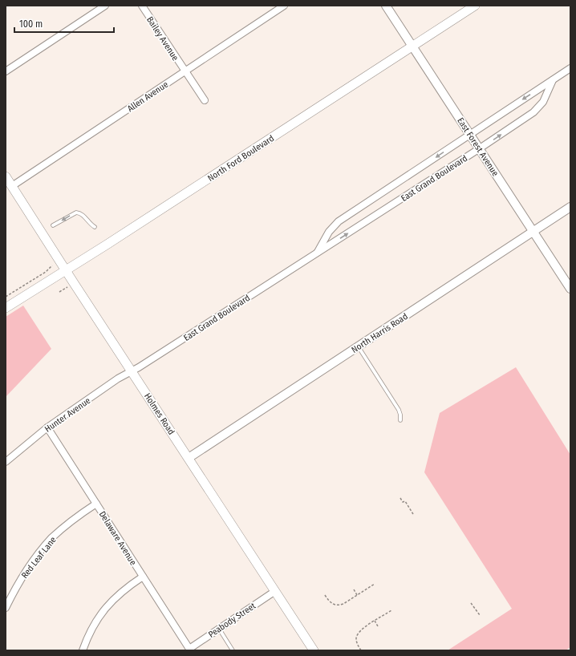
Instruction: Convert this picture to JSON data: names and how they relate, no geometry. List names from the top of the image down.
{
  "streets": {
    "main road": ["North Ford Boulevard", "Holmes Road"],
    "street": [
      "Bailey Avenue",
      "Allen Avenue",
      "East Forest Avenue",
      "East Grand Boulevard",
      "North Harris Road",
      "Hunter Avenue",
      "Delaware Avenue",
      "Red Leaf Lane",
      "Peabody Street"
    ]
  },
  "crossings": [
    ["Bailey Avenue", "Allen Avenue"],
    ["Allen Avenue", "Holmes Road"],
    ["East Forest Avenue", "North Ford Boulevard"],
    ["East Forest Avenue", "East Grand Boulevard"],
    ["East Forest Avenue", "North Harris Road"],
    ["North Ford Boulevard", "Holmes Road"],
    ["East Grand Boulevard", "Holmes Road"],
    ["East Grand Boulevard", "Hunter Avenue"],
    ["North Harris Road", "Holmes Road"],
    ["Holmes Road", "Hunter Avenue"],
    ["Holmes Road", "Peabody Street"],
    ["Hunter Avenue", "Delaware Avenue"],
    ["Delaware Avenue", "Red Leaf Lane"],
    ["Delaware Avenue", "Peabody Street"]
  ],
  "scale_bar": "100 m"
}
